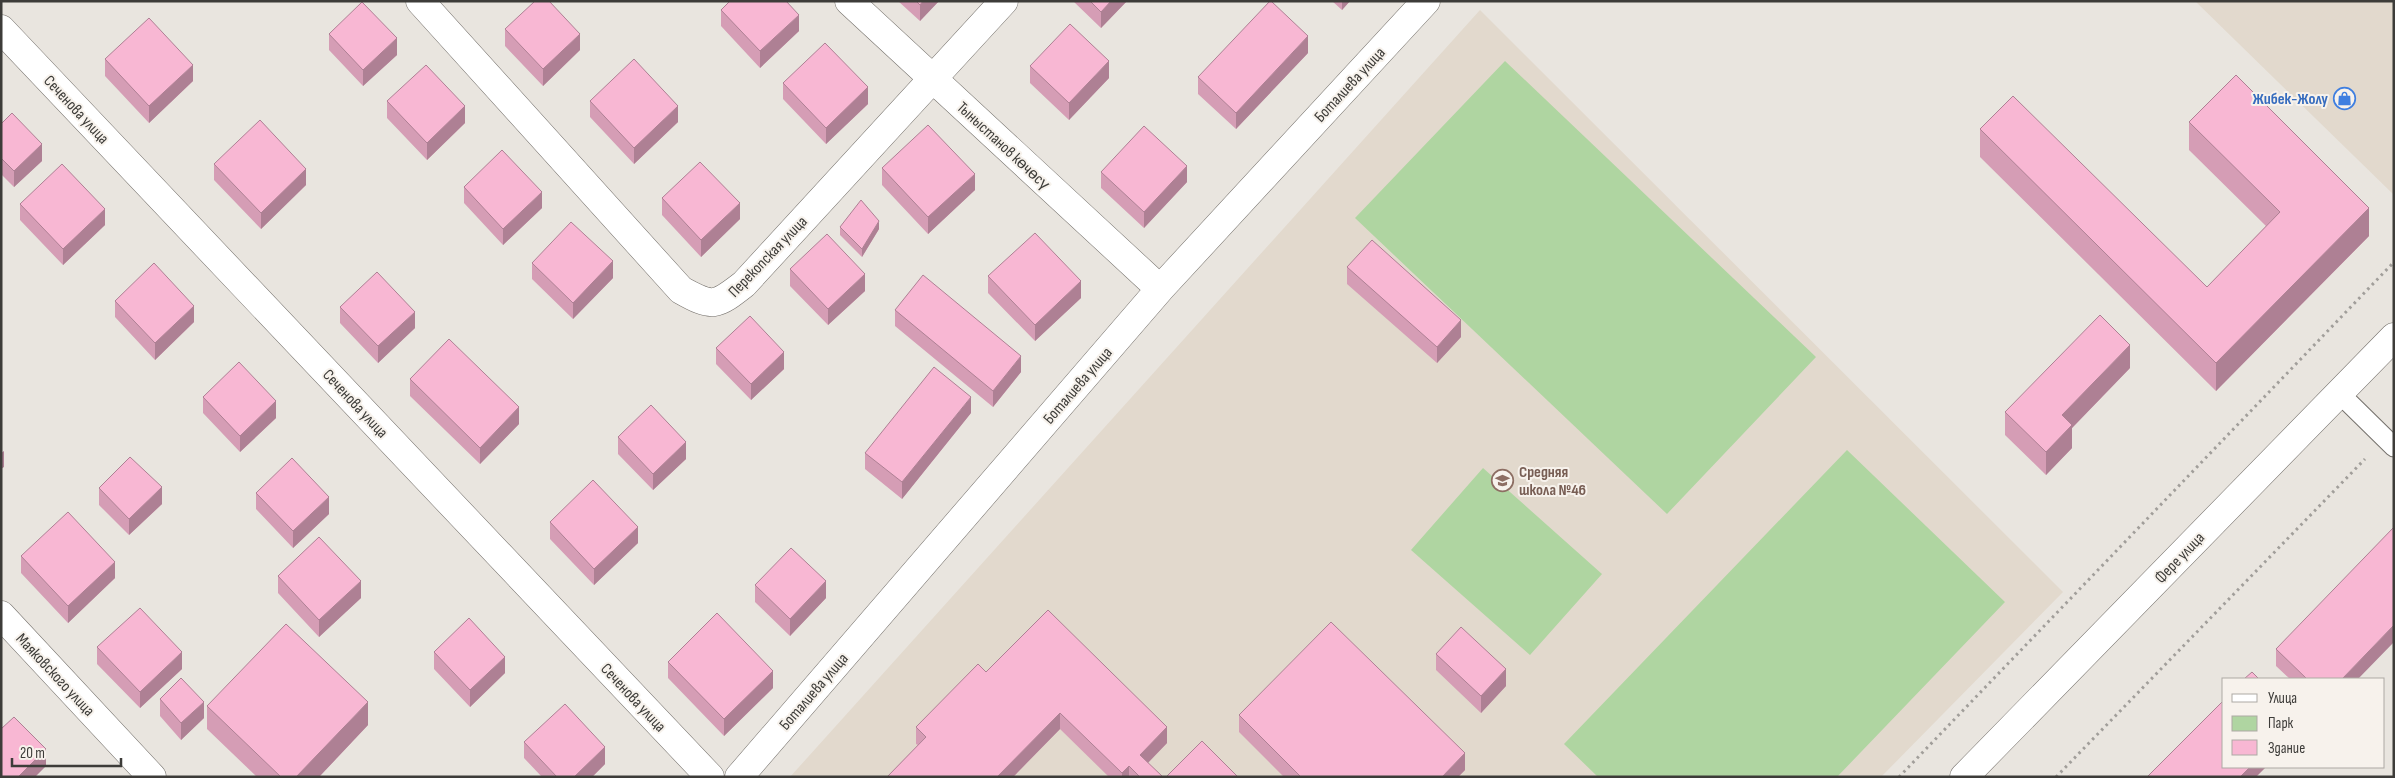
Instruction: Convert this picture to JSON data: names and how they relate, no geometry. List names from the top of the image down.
{
  "streets": {
    "street": [
      "Боталиева улица",
      "Сеченова улица",
      "Тыныстанов көчөсү",
      "Перекопская улица",
      "Фере улица",
      "Маяковского улица"
    ]
  },
  "crossings": [
    ["Боталиева улица", "Тыныстанов көчөсү"],
    ["Тыныстанов көчөсү", "Перекопская улица"]
  ],
  "places": {
    "shop": ["Жибек-Жолу"],
    "school or university": ["Средняя школа №46"]
  },
  "legend": ["Улица", "Парк", "Здание"],
  "scale_bar": "20 m"
}
